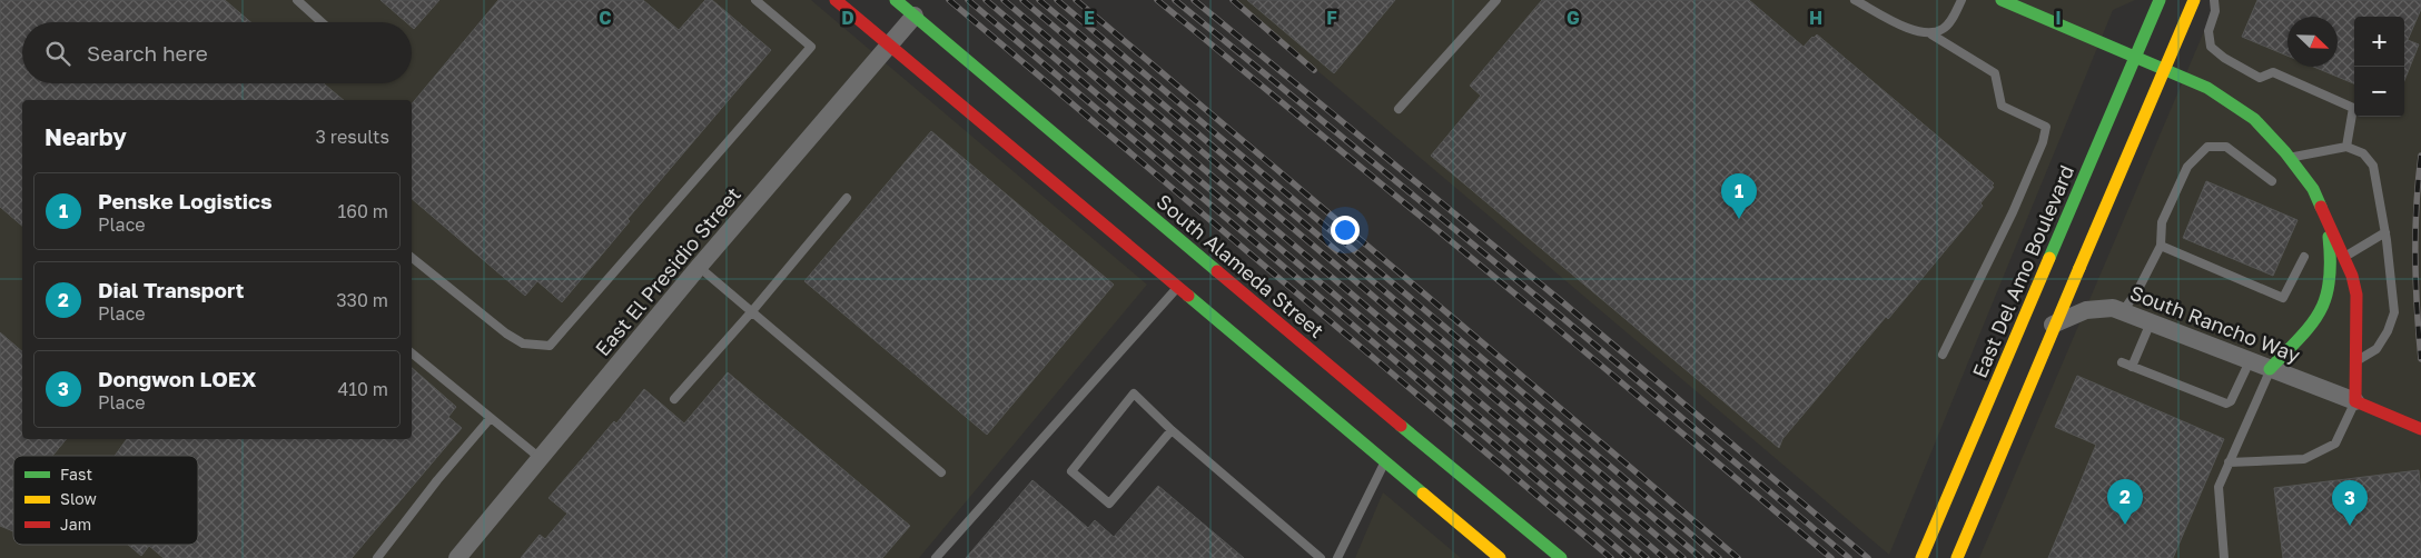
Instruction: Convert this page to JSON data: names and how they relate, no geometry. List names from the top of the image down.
{
  "streets": {
    "main road": ["South Alameda Street", "East Del Amo Boulevard", "South Rancho Way"],
    "street": ["East El Presidio Street"]
  },
  "crossings": [
    ["South Alameda Street", "East El Presidio Street"]
  ],
  "legend": ["Fast", "Slow", "Jam"],
  "north": "bottom right",
  "page": {
    "map_buttons": ["+", "−"],
    "search": "Search here",
    "heading": ["Nearby", "3 results"],
    "list": [
      {
        "mark": "1",
        "name": "Penske Logistics",
        "note": "Place",
        "value": "160 m"
      },
      {
        "mark": "2",
        "name": "Dial Transport",
        "note": "Place",
        "value": "330 m"
      },
      {
        "mark": "3",
        "name": "Dongwon LOEX",
        "note": "Place",
        "value": "410 m"
      }
    ],
    "pins": ["1", "2", "3"]
  },
  "grid": {
    "columns": [
      "C",
      "D",
      "E",
      "F",
      "G",
      "H",
      "I"
    ]
  }
}
